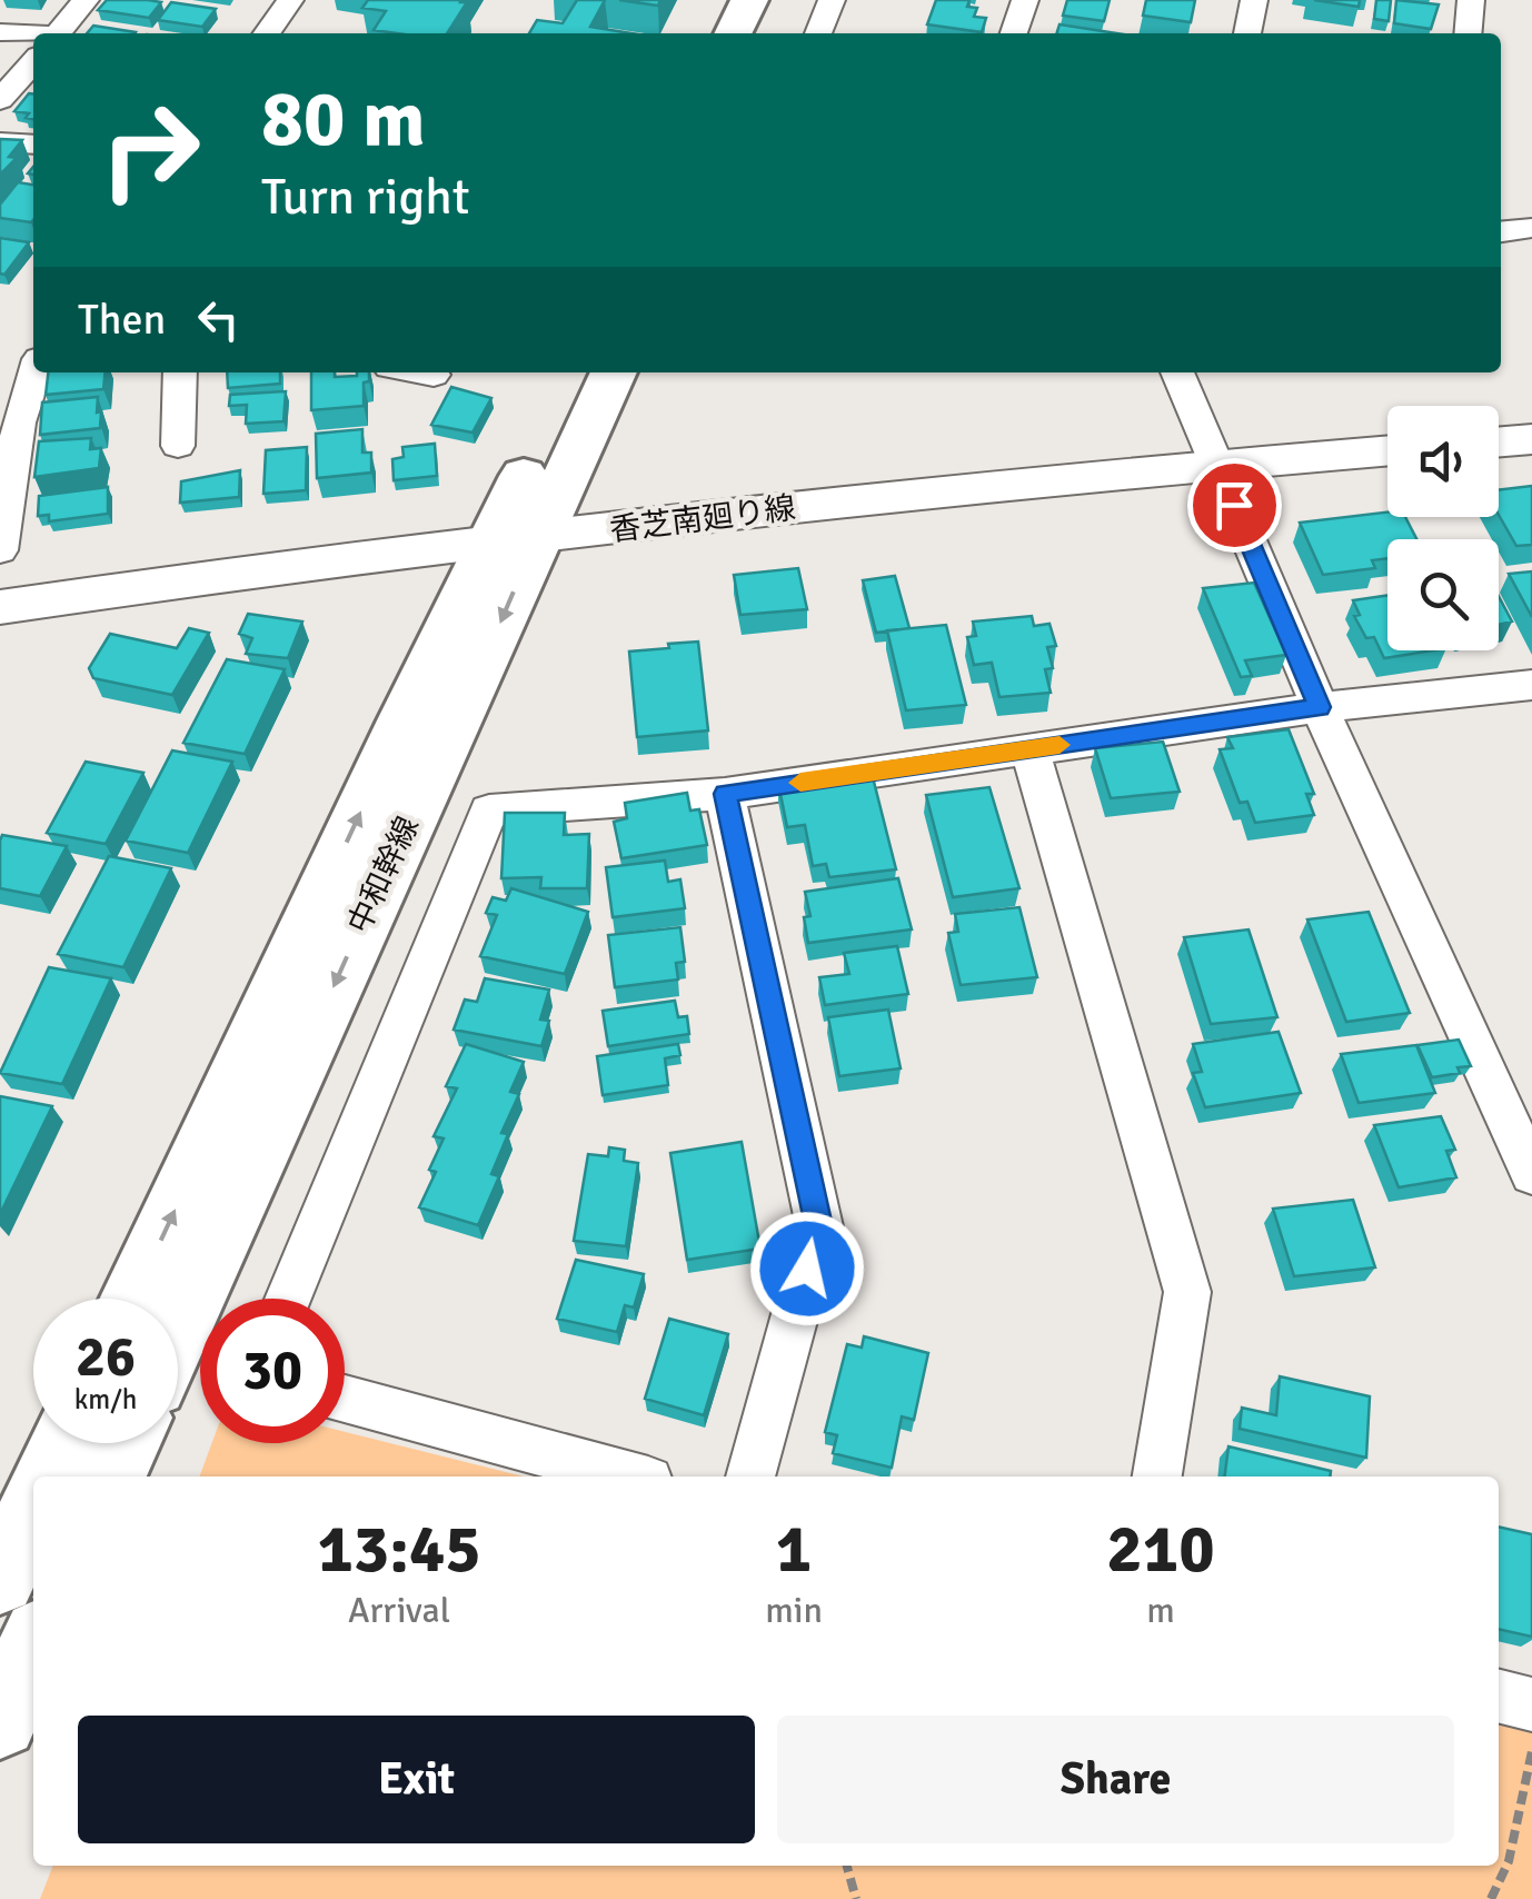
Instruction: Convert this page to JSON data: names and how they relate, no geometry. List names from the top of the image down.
{
  "streets": {
    "main road": ["中和幹線"],
    "street": ["香芝南廻り線"]
  },
  "crossings": [
    ["香芝南廻り線", "中和幹線"]
  ],
  "page": {
    "turn": ["80 m", "Turn right"],
    "then": "Then",
    "speed": "26 km/h",
    "limit": "30",
    "eta": [
      "13:45",
      "Arrival",
      "1",
      "min",
      "210",
      "m"
    ],
    "buttons": ["Exit", "Share"]
  }
}
